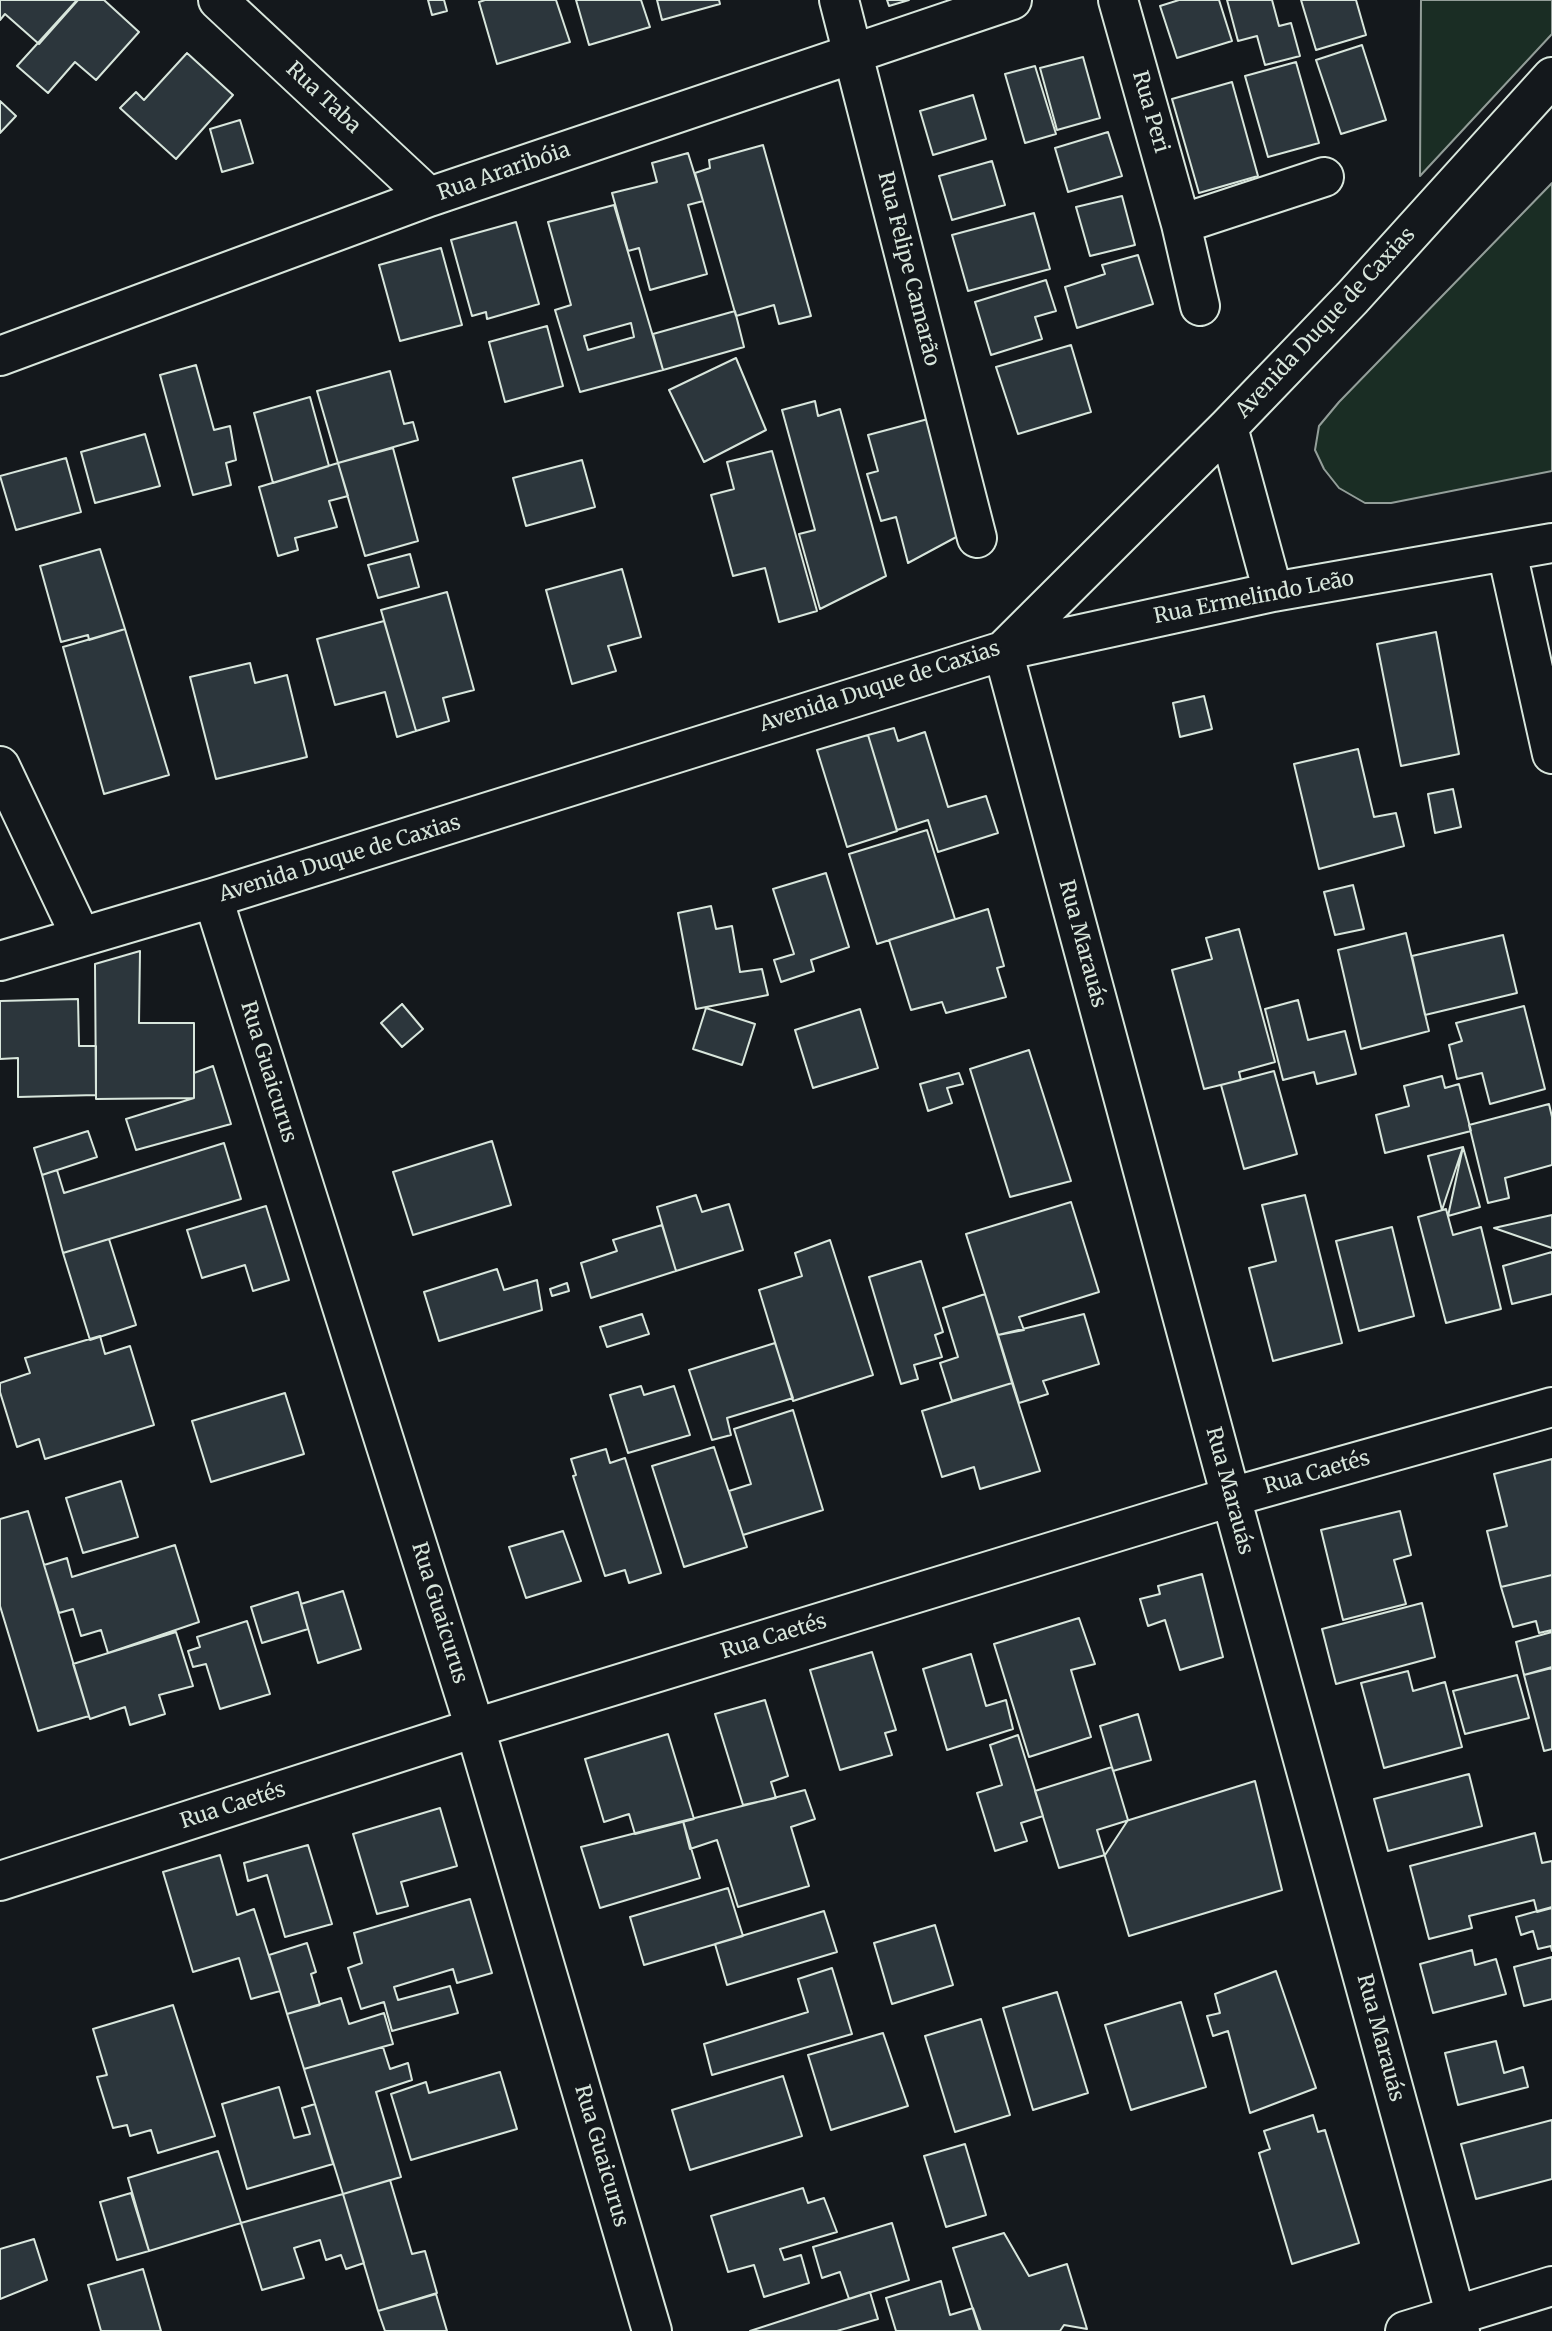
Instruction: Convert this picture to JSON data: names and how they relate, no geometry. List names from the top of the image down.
{
  "streets": {
    "street": [
      "Rua Taba",
      "Rua Peri",
      "Rua Araribóia",
      "Rua Felipe Camarão",
      "Avenida Duque de Caxias",
      "Rua Ermelindo Leão",
      "Rua Marauás",
      "Rua Guaicurus",
      "Rua Caetés"
    ]
  },
  "crossings": [
    ["Rua Taba", "Rua Araribóia"],
    ["Rua Araribóia", "Rua Felipe Camarão"],
    ["Avenida Duque de Caxias", "Rua Ermelindo Leão"],
    ["Avenida Duque de Caxias", "Rua Marauás"],
    ["Avenida Duque de Caxias", "Rua Guaicurus"],
    ["Rua Ermelindo Leão", "Rua Marauás"],
    ["Rua Marauás", "Rua Caetés"],
    ["Rua Guaicurus", "Rua Caetés"]
  ]
}
